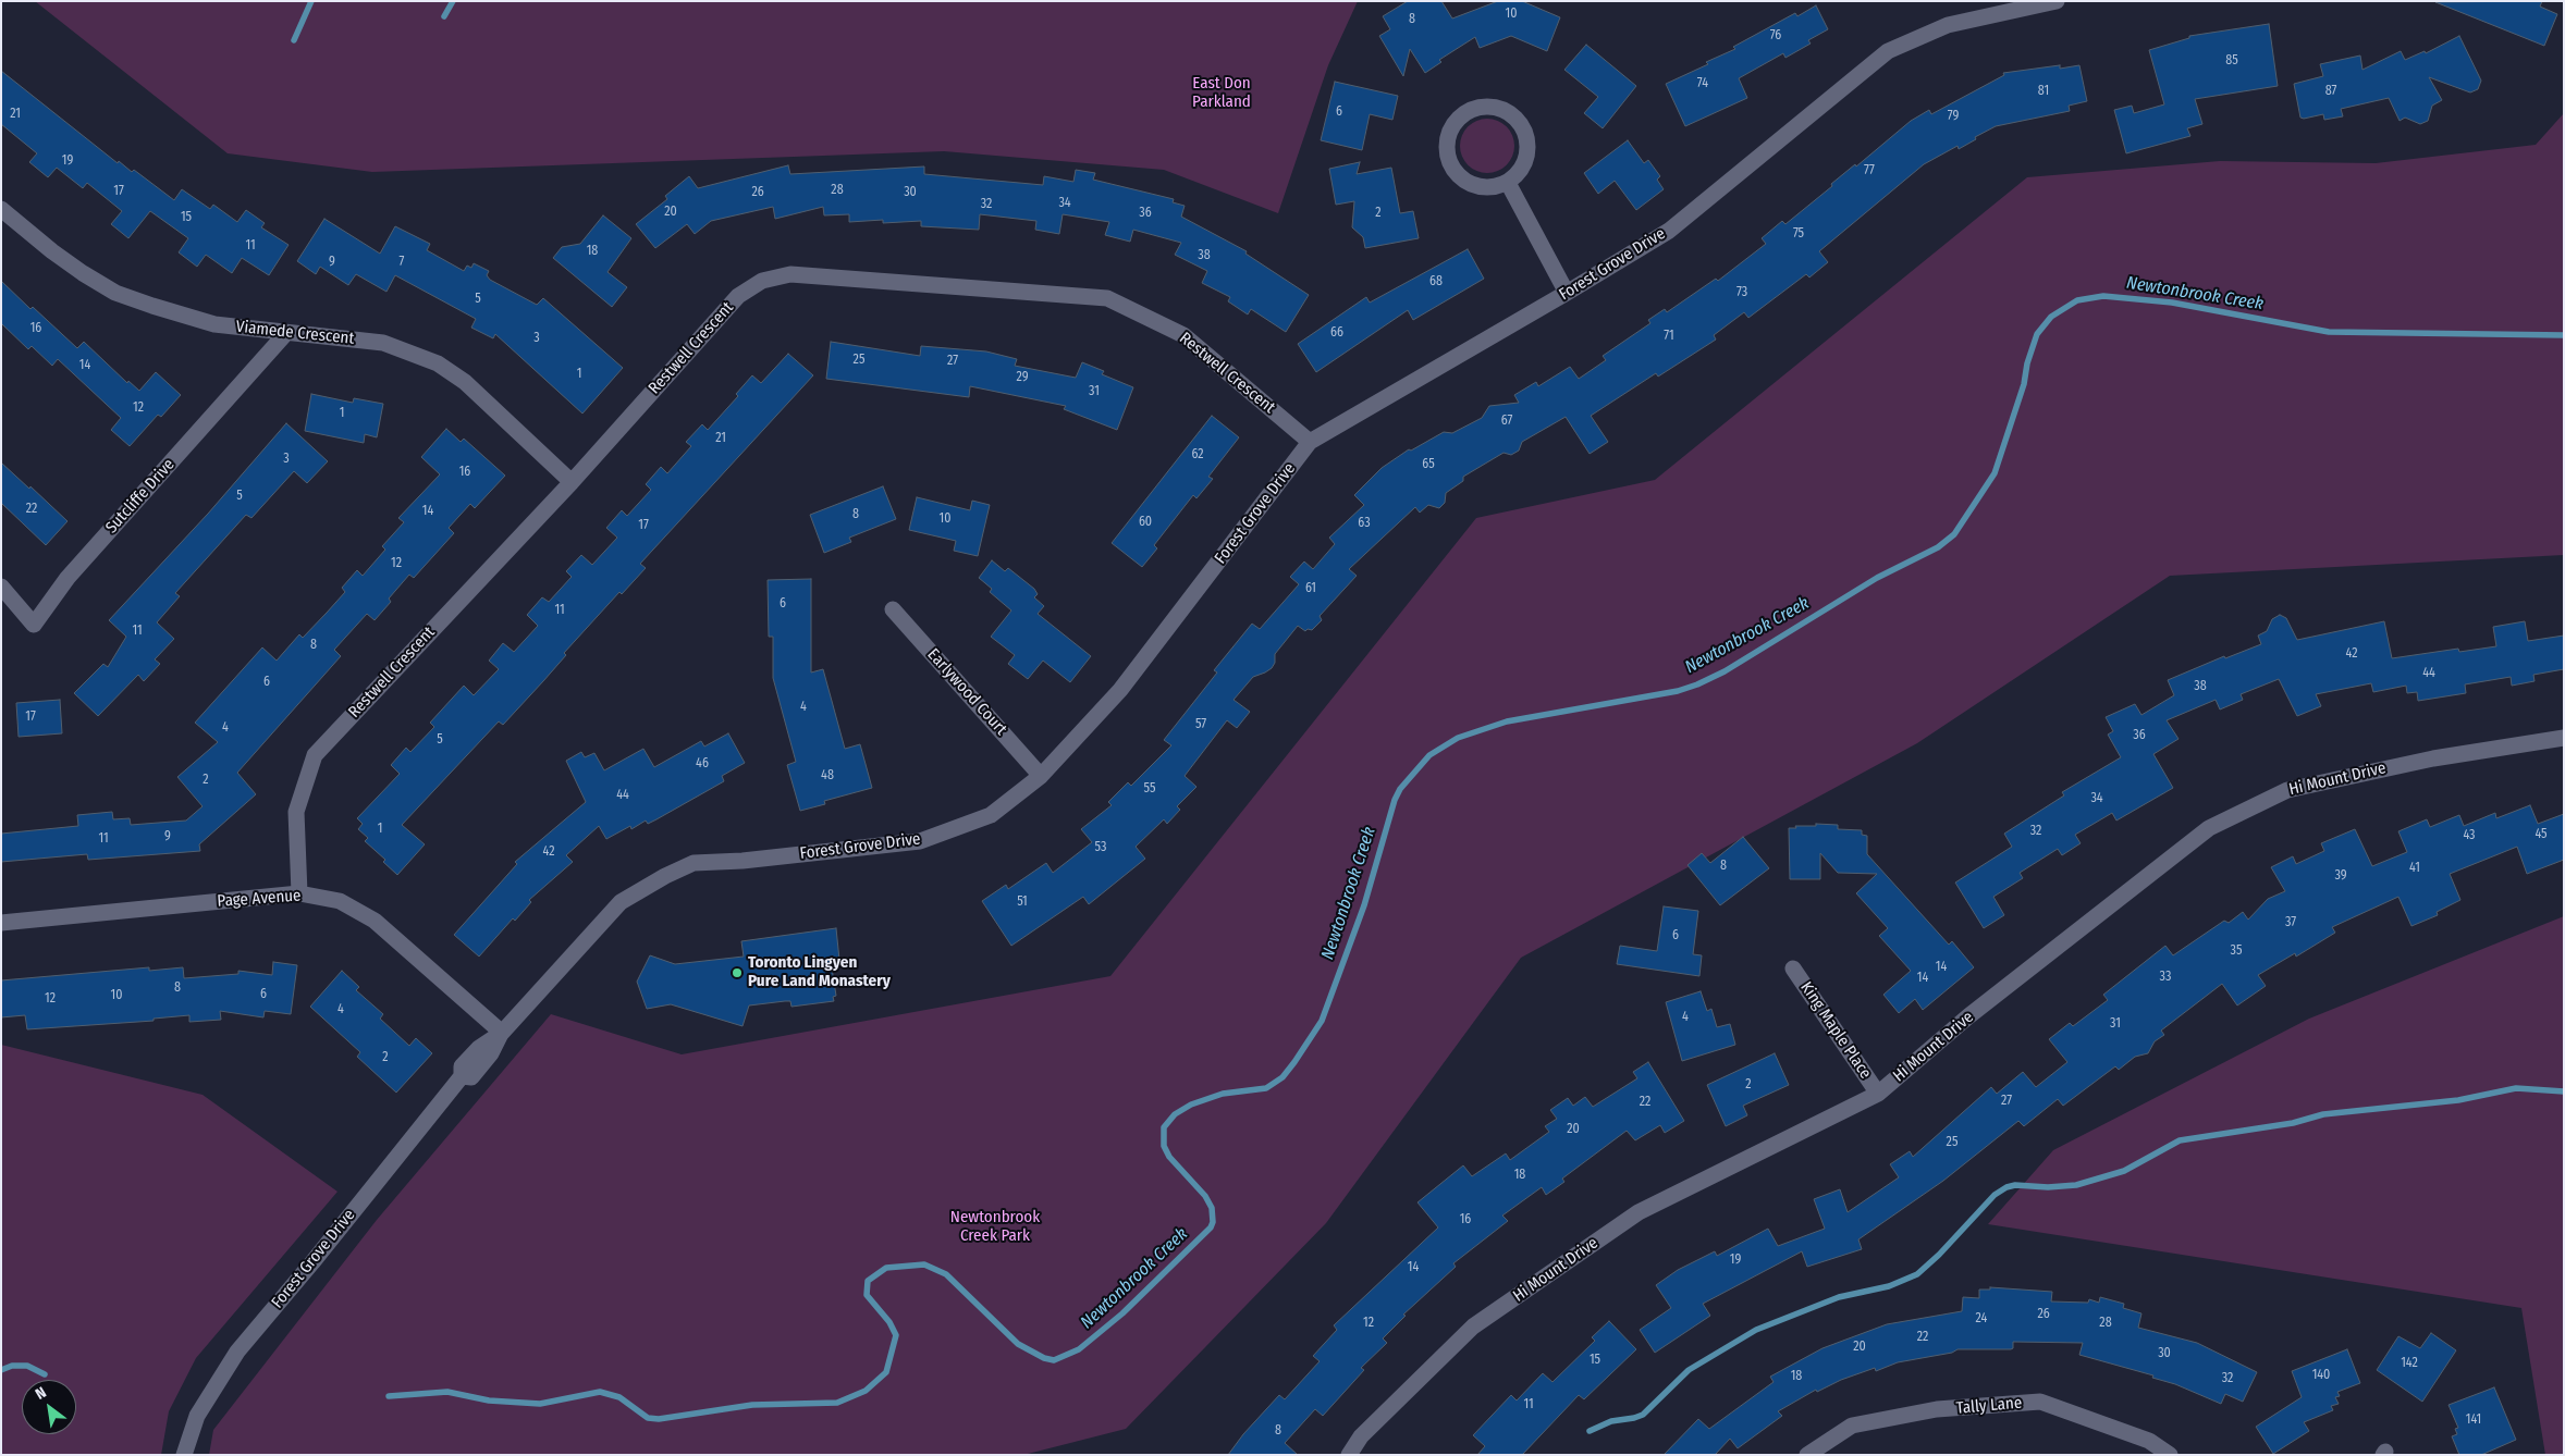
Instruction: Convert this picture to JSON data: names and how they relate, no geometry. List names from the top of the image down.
{
  "streets": {
    "street": [
      "Forest Grove Drive",
      "Viamede Crescent",
      "Restwell Crescent",
      "Sutcliffe Drive",
      "Earlywood Court",
      "Hi Mount Drive",
      "Page Avenue",
      "King Maple Place",
      "Tally Lane"
    ]
  },
  "crossings": [
    ["Forest Grove Drive", "Restwell Crescent"],
    ["Forest Grove Drive", "Earlywood Court"],
    ["Forest Grove Drive", "Page Avenue"],
    ["Viamede Crescent", "Restwell Crescent"],
    ["Viamede Crescent", "Sutcliffe Drive"],
    ["Restwell Crescent", "Page Avenue"],
    ["Hi Mount Drive", "King Maple Place"]
  ],
  "water": ["Newtonbrook Creek"],
  "parks": ["East Don Parkland", "Newtonbrook Creek Park"],
  "places": ["Toronto Lingyen Pure Land Monastery"],
  "house_numbers": [
    "10",
    "8",
    "76",
    "85",
    "74",
    "81",
    "87",
    "6",
    "21",
    "79",
    "19",
    "77",
    "28",
    "17",
    "26",
    "30",
    "34",
    "32",
    "20",
    "36",
    "2",
    "15",
    "75",
    "11",
    "18",
    "38",
    "9",
    "7",
    "68",
    "73",
    "5",
    "16",
    "66",
    "71",
    "3",
    "25",
    "27",
    "14",
    "1",
    "29",
    "31",
    "12",
    "1",
    "67",
    "21",
    "62",
    "3",
    "65",
    "16",
    "5",
    "22",
    "14",
    "8",
    "10",
    "60",
    "63",
    "17",
    "12",
    "61",
    "6",
    "11",
    "11",
    "8",
    "42",
    "44",
    "6",
    "38",
    "4",
    "17",
    "57",
    "4",
    "36",
    "5",
    "46",
    "48",
    "2",
    "55",
    "44",
    "34",
    "1",
    "32",
    "45",
    "43",
    "9",
    "11",
    "53",
    "42",
    "8",
    "41",
    "39",
    "51",
    "37",
    "6",
    "35",
    "14",
    "33",
    "14",
    "8",
    "6",
    "10",
    "12",
    "4",
    "4",
    "31",
    "2",
    "2",
    "27",
    "22",
    "20",
    "25",
    "18",
    "16",
    "19",
    "14",
    "26",
    "24",
    "12",
    "28",
    "22",
    "20",
    "30",
    "15",
    "142",
    "140",
    "18",
    "32",
    "11",
    "141",
    "8"
  ],
  "north": "top left"
}
